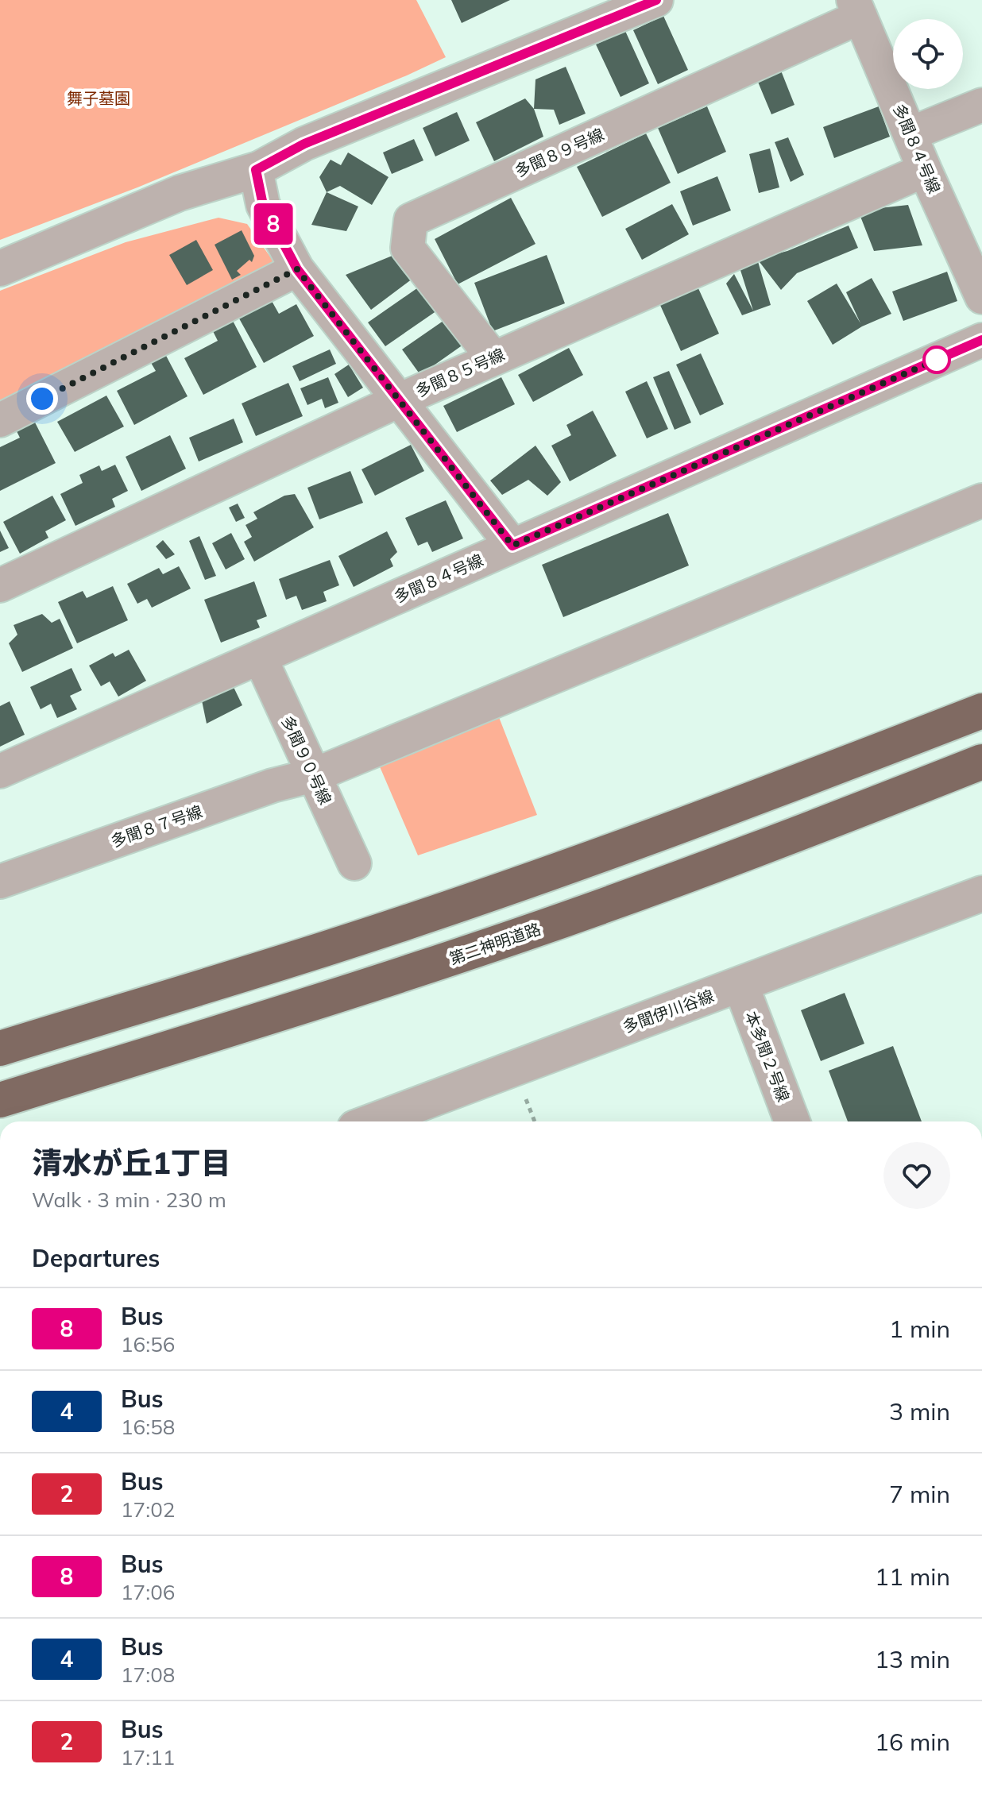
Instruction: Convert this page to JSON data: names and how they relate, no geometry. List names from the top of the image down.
{
  "streets": {
    "highway": ["第二神明道路"],
    "street": [
      "多聞８４号線",
      "多聞８９号線",
      "多聞８５号線",
      "多聞９０号線",
      "多聞８７号線",
      "多聞伊川谷線",
      "本多聞２号線"
    ]
  },
  "crossings": [
    ["多聞８４号線", "多聞８９号線"],
    ["多聞８４号線", "多聞８５号線"],
    ["多聞８４号線", "多聞９０号線"],
    ["多聞８９号線", "多聞８５号線"],
    ["多聞９０号線", "多聞８７号線"],
    ["多聞伊川谷線", "本多聞２号線"]
  ],
  "parks": ["舞子墓園"],
  "lines": ["bus line 8"],
  "page": {
    "on_map": "8",
    "heading": [
      ["清水が丘1丁目", "Walk · 3 min · 230 m"],
      "Departures"
    ],
    "list": [
      {
        "mark": "8",
        "name": "Bus",
        "note": "16:56",
        "value": "1 min"
      },
      {
        "mark": "4",
        "name": "Bus",
        "note": "16:58",
        "value": "3 min"
      },
      {
        "mark": "2",
        "name": "Bus",
        "note": "17:02",
        "value": "7 min"
      },
      {
        "mark": "8",
        "name": "Bus",
        "note": "17:06",
        "value": "11 min"
      },
      {
        "mark": "4",
        "name": "Bus",
        "note": "17:08",
        "value": "13 min"
      },
      {
        "mark": "2",
        "name": "Bus",
        "note": "17:11",
        "value": "16 min"
      }
    ]
  }
}
